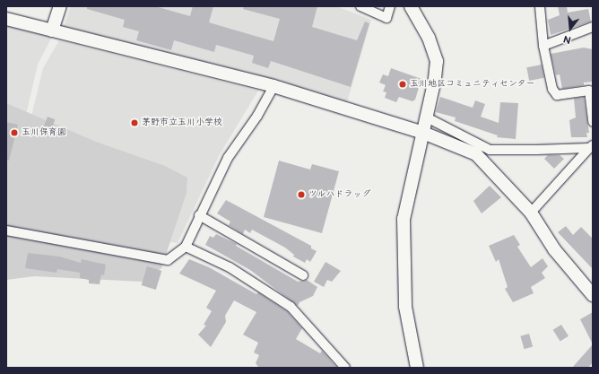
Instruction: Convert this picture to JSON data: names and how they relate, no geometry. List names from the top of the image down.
{
  "places": [
    "玉川地区コミュニティセンター",
    "茅野市立玉川小学校",
    "玉川保育園",
    "ツルハドラッグ"
  ],
  "north": "bottom"
}
